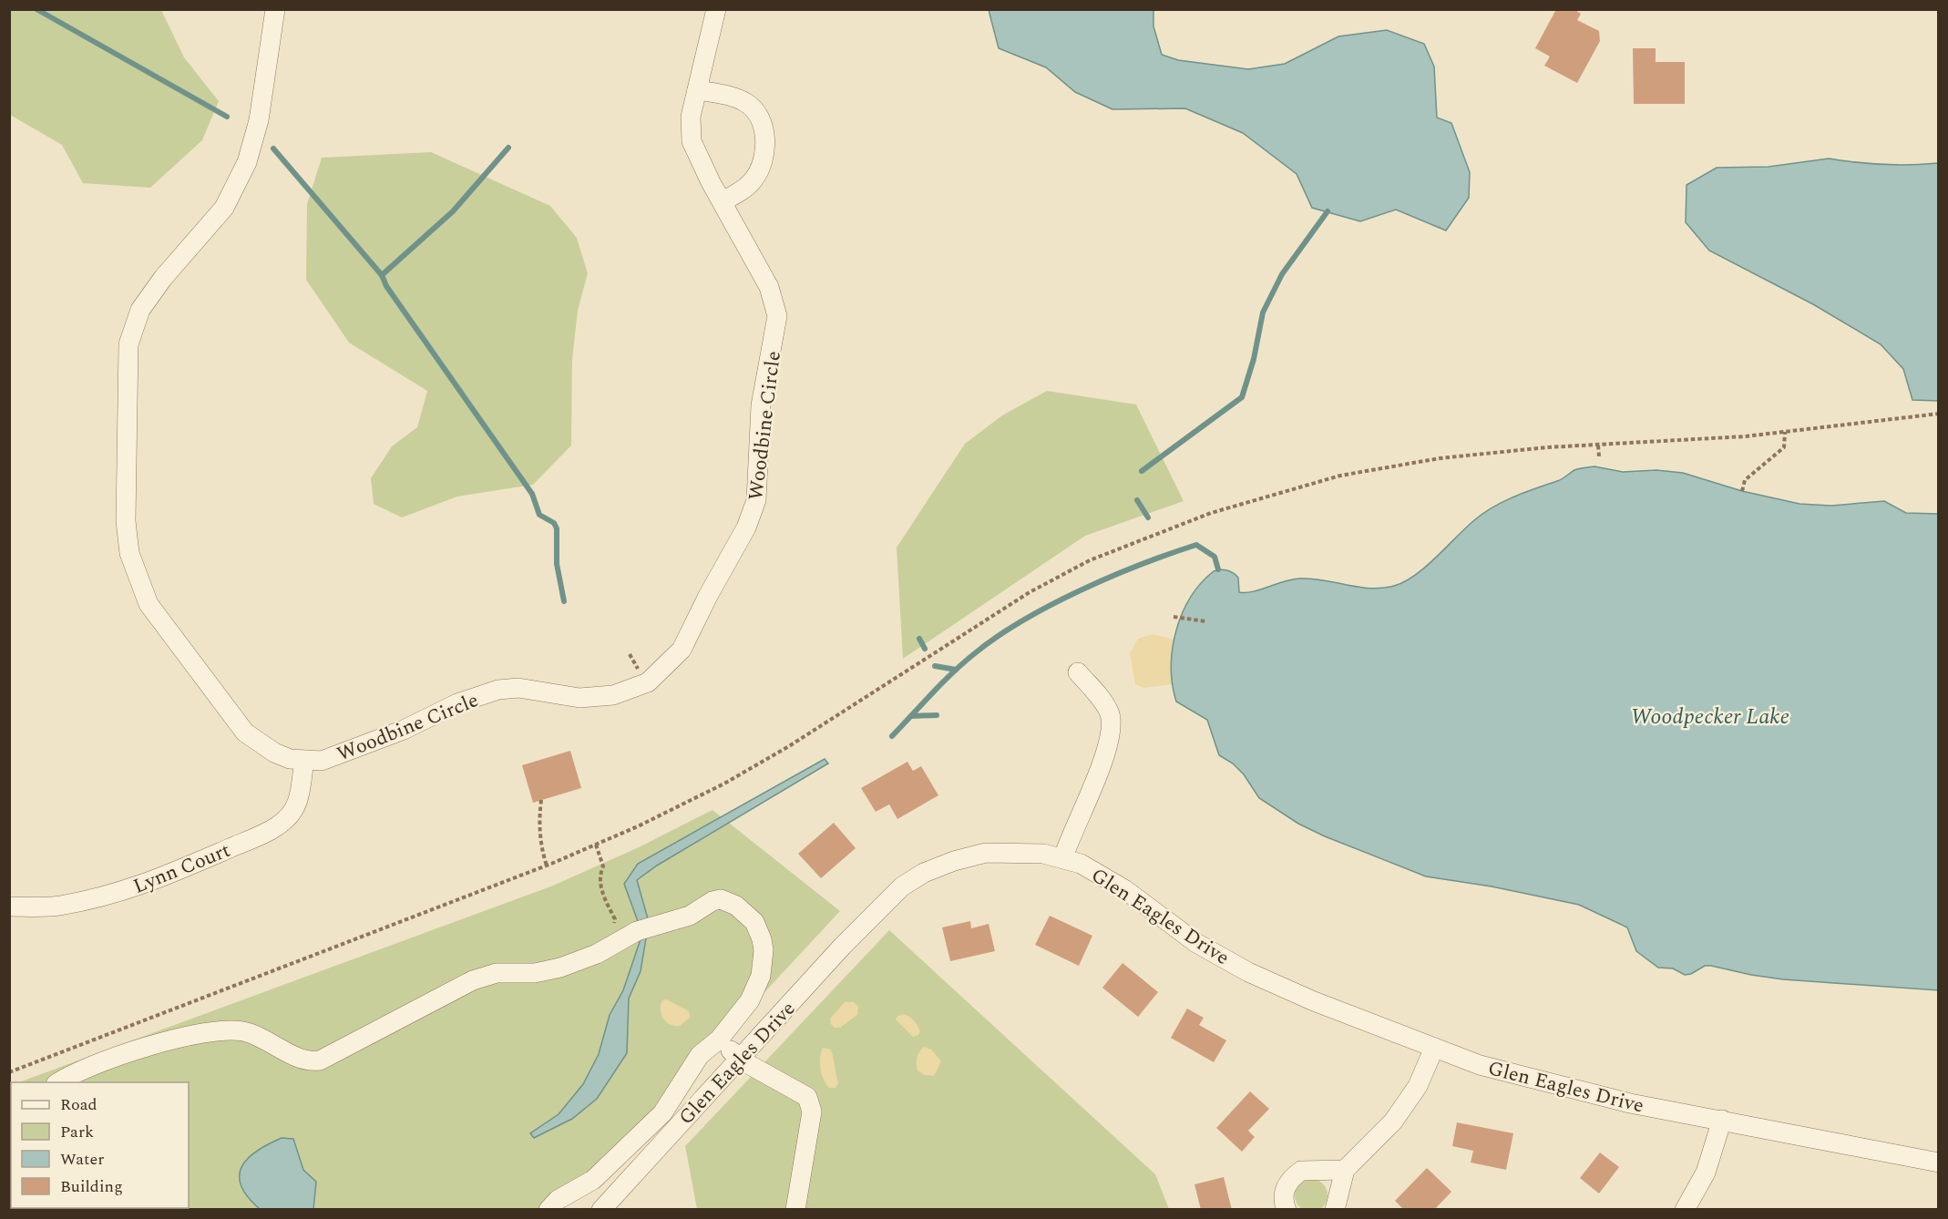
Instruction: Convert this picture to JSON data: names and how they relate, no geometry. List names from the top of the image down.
{
  "streets": {
    "street": ["Woodbine Circle", "Lynn Court", "Glen Eagles Drive"]
  },
  "crossings": [
    ["Woodbine Circle", "Lynn Court"]
  ],
  "water": ["Woodpecker Lake"],
  "legend": [
    "Road",
    "Park",
    "Water",
    "Building"
  ]
}
